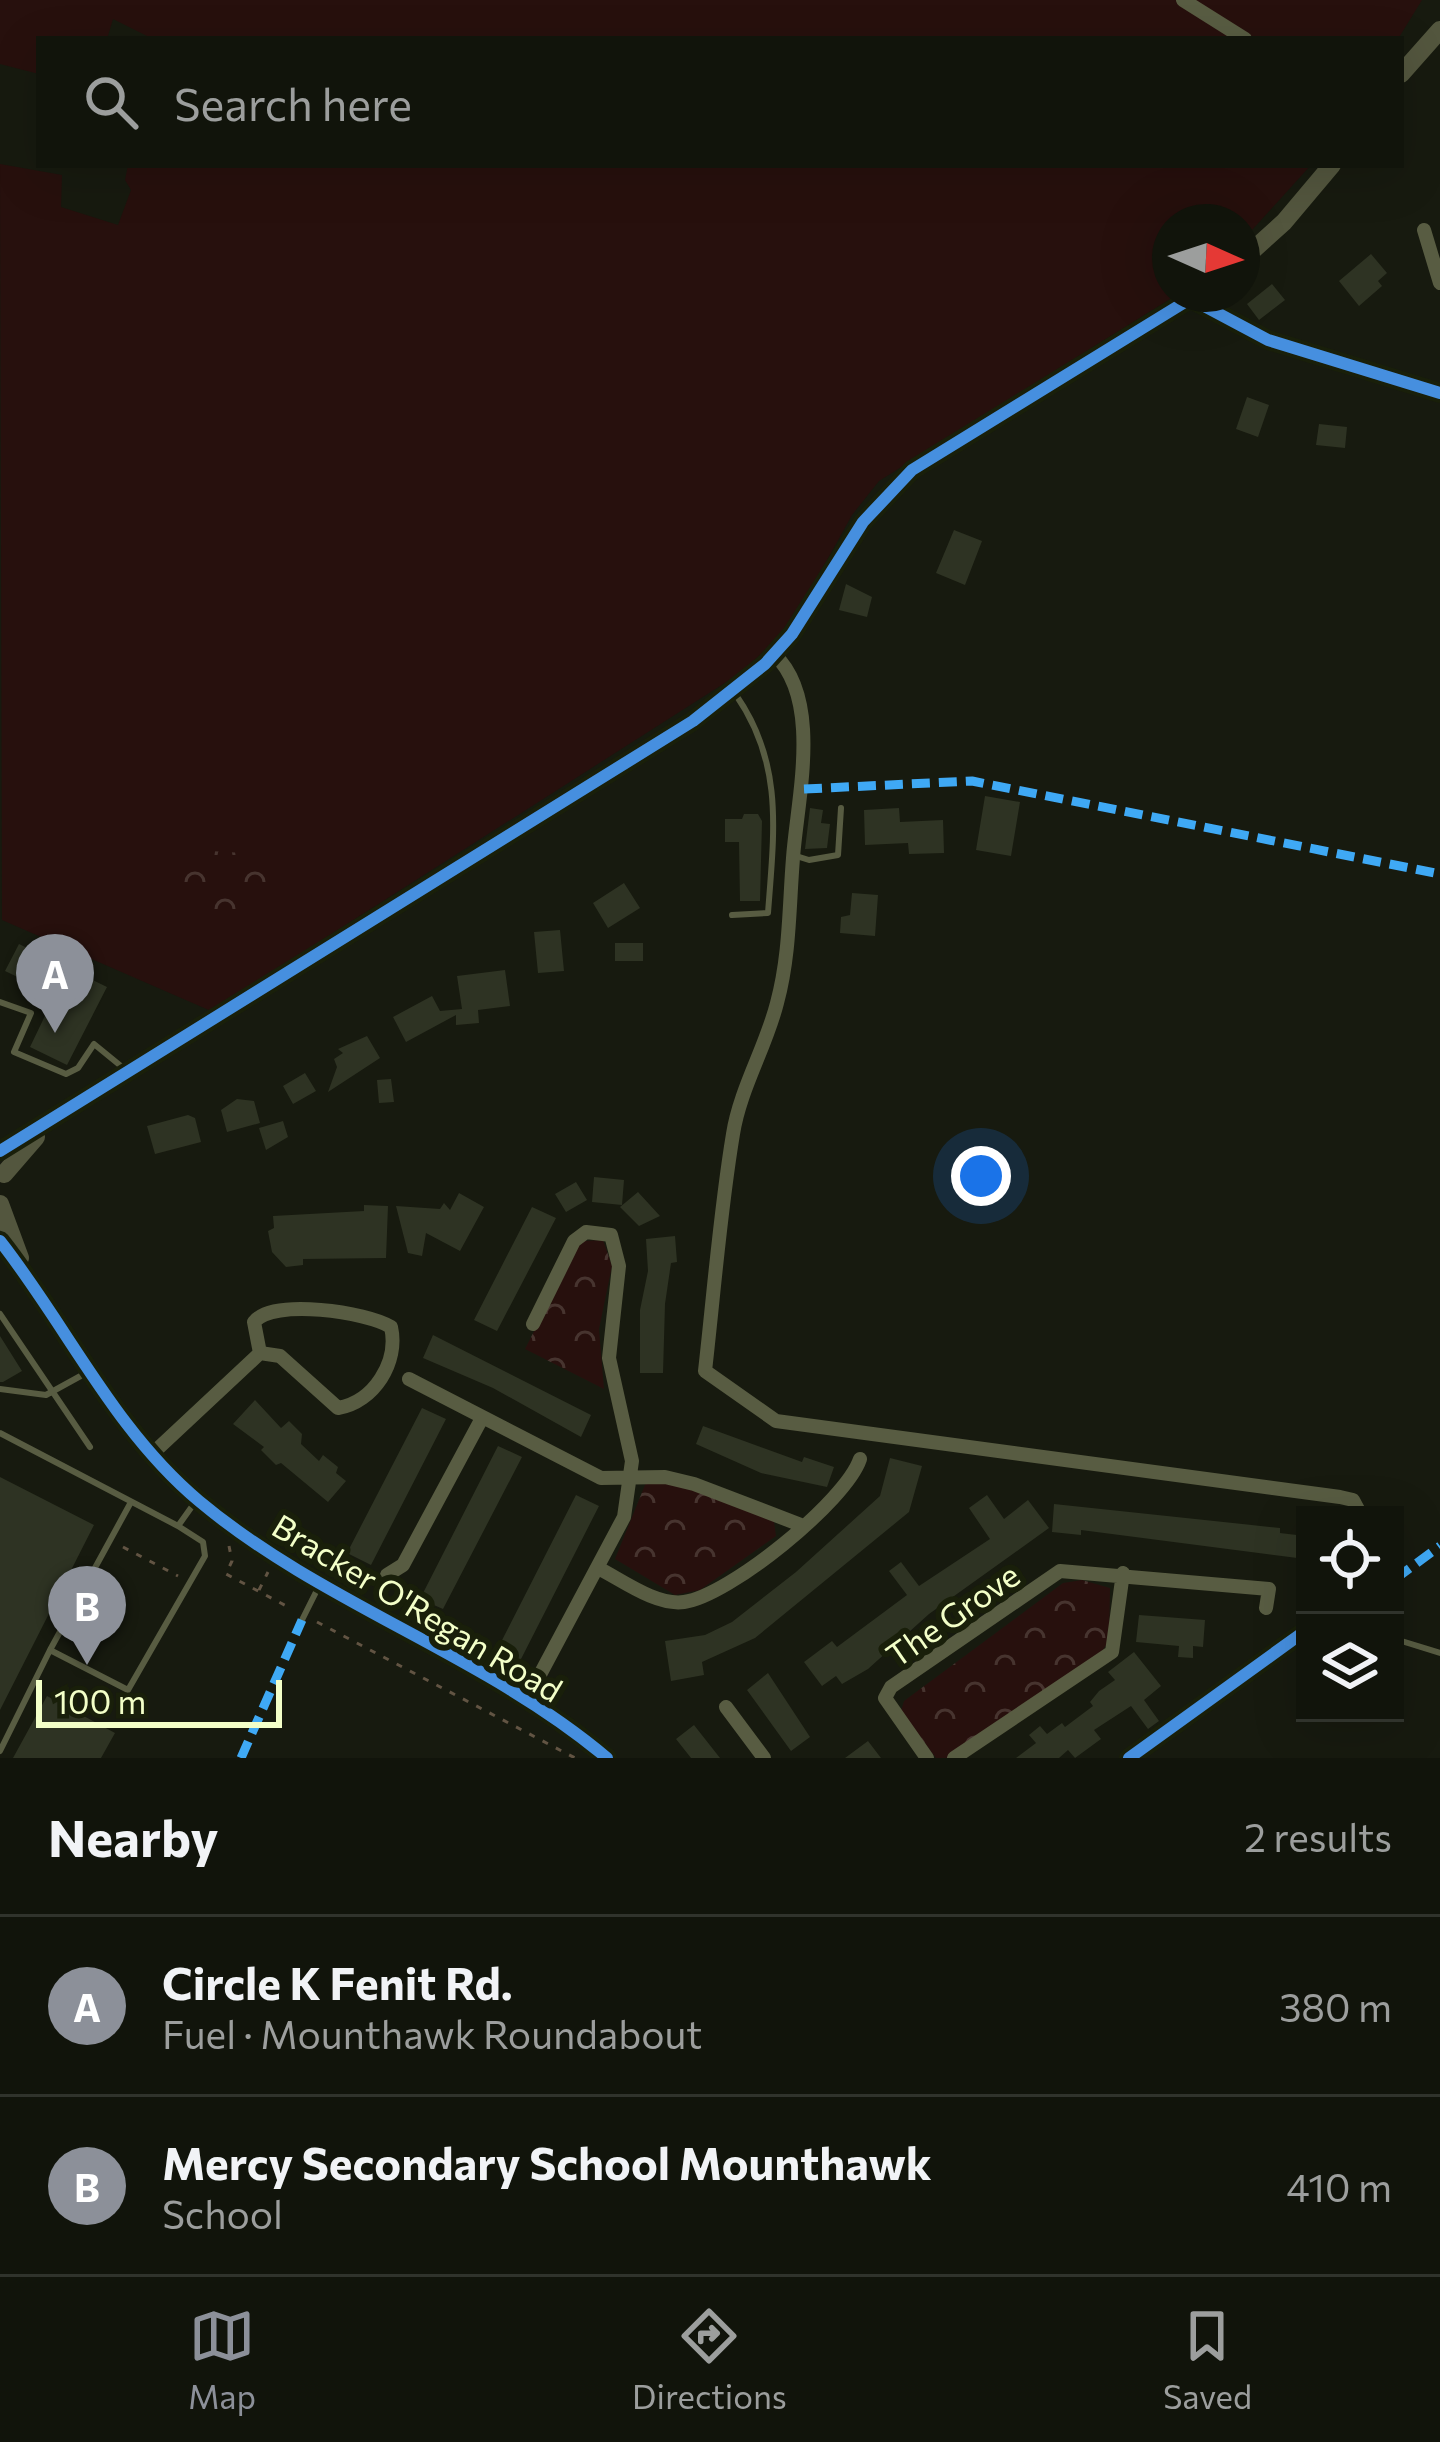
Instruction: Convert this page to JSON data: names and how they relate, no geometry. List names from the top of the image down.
{
  "streets": {
    "main road": ["Bracker O'Regan Road"],
    "street": ["The Grove"]
  },
  "scale_bar": "100 m",
  "north": "right",
  "page": {
    "search": "Search here",
    "pins": ["A", "B"],
    "scale": "100 m",
    "heading": ["Nearby", "2 results"],
    "list": [
      {
        "mark": "A",
        "name": "Circle K Fenit Rd.",
        "note": "Fuel · Mounthawk Roundabout",
        "value": "380 m"
      },
      {
        "mark": "B",
        "name": "Mercy Secondary School Mounthawk",
        "note": "School",
        "value": "410 m"
      }
    ],
    "nav": ["Map", "Directions", "Saved"]
  }
}
